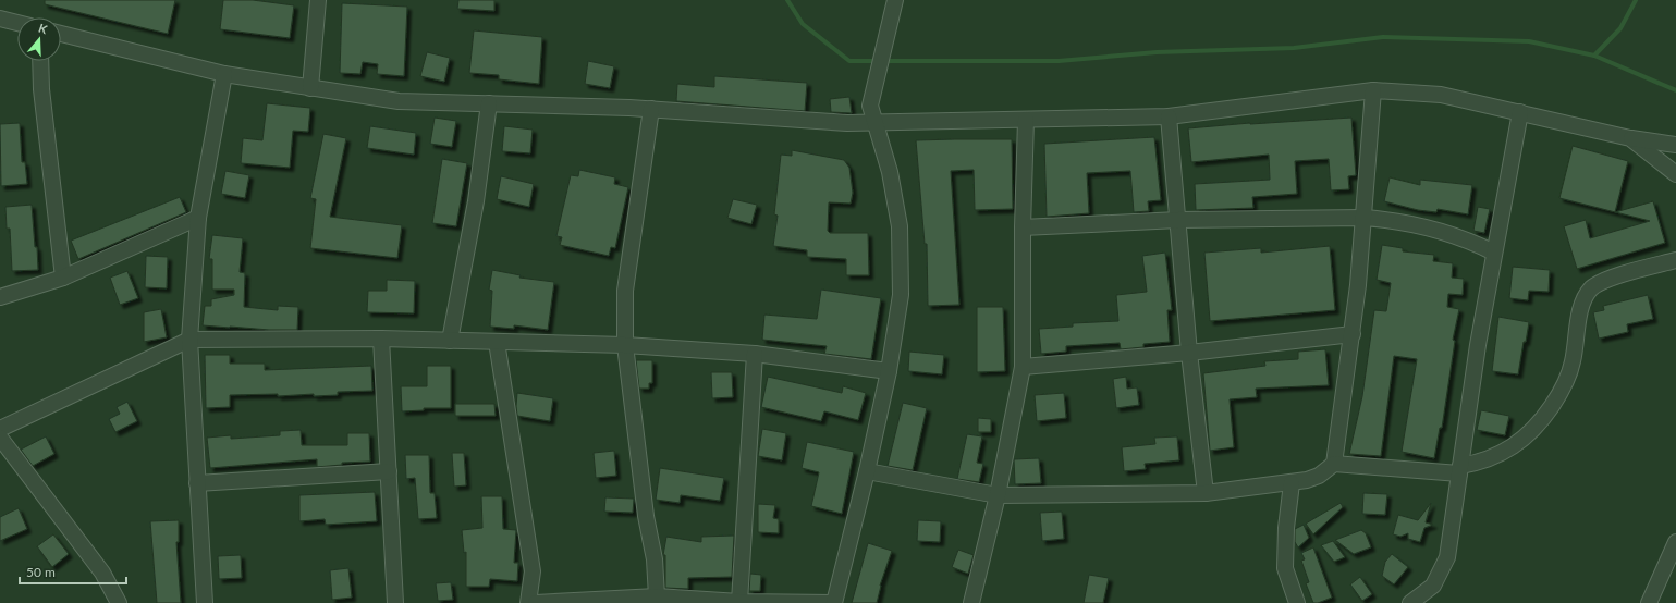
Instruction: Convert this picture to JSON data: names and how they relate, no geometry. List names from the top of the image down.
{
  "scale_bar": "50 m",
  "north": "top"
}
